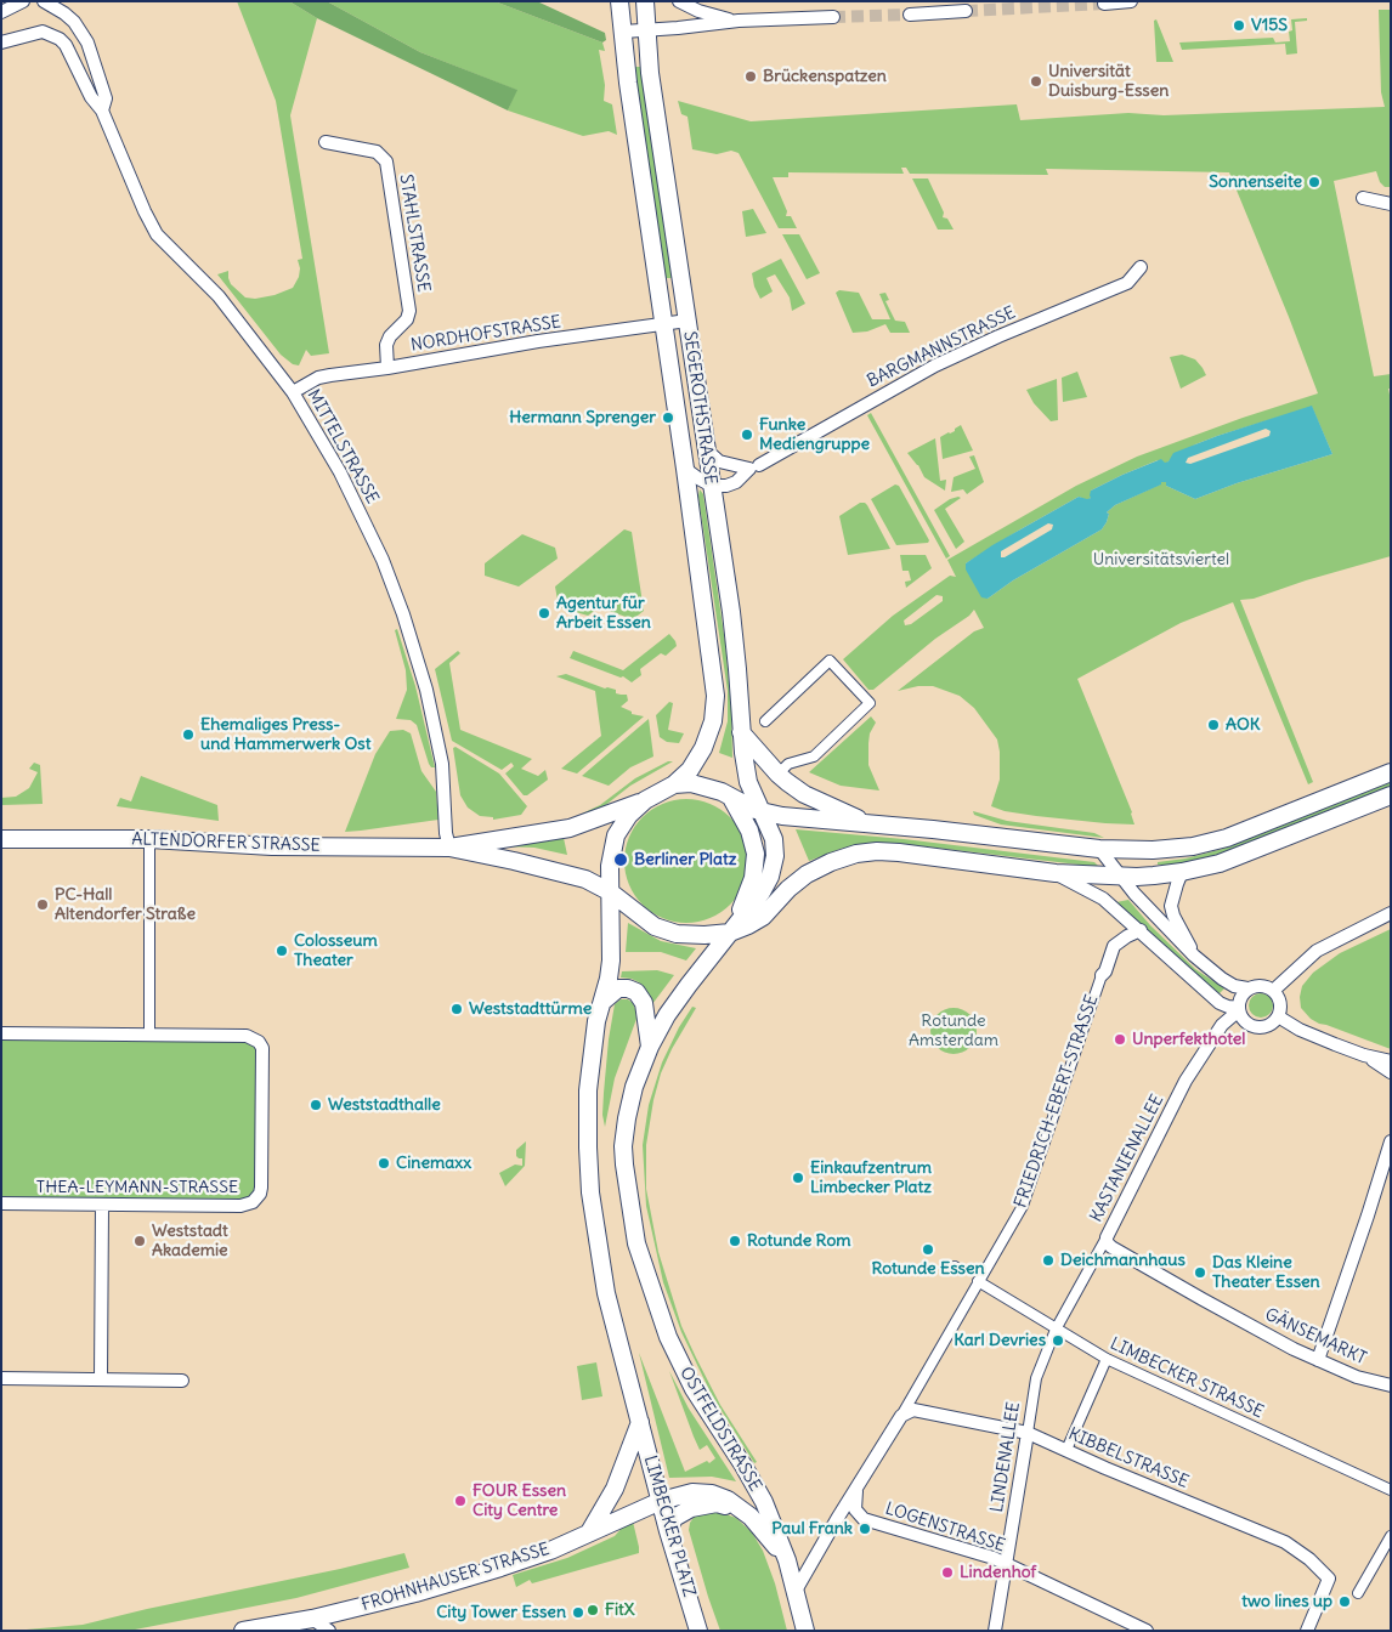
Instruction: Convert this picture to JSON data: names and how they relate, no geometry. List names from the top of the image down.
{
  "streets": {
    "main road": [
      "SEGEROTHSTRASSE",
      "ALTENDORFER STRASSE",
      "OSTFELDSTRASSE",
      "LIMBECKER PLATZ",
      "FROHNHAUSER STRASSE"
    ],
    "street": [
      "STAHLSTRASSE",
      "NORDHOFSTRASSE",
      "BARGMANNSTRASSE",
      "MITTELSTRASSE",
      "FRIEDRICH-EBERT-STRASSE",
      "KASTANIENALLEE",
      "THEA-LEYMANN-STRASSE",
      "GÄNSEMARKT",
      "LIMBECKER STRASSE",
      "LINDENALLEE",
      "KIBBELSTRASSE",
      "LOGENSTRASSE"
    ]
  },
  "crossings": [
    ["STAHLSTRASSE", "NORDHOFSTRASSE"],
    ["NORDHOFSTRASSE", "SEGEROTHSTRASSE"],
    ["NORDHOFSTRASSE", "MITTELSTRASSE"],
    ["SEGEROTHSTRASSE", "ALTENDORFER STRASSE"],
    ["SEGEROTHSTRASSE", "OSTFELDSTRASSE"],
    ["MITTELSTRASSE", "ALTENDORFER STRASSE"],
    ["ALTENDORFER STRASSE", "OSTFELDSTRASSE"],
    ["FRIEDRICH-EBERT-STRASSE", "LIMBECKER STRASSE"],
    ["FRIEDRICH-EBERT-STRASSE", "KIBBELSTRASSE"],
    ["KASTANIENALLEE", "GÄNSEMARKT"],
    ["KASTANIENALLEE", "LIMBECKER STRASSE"],
    ["KASTANIENALLEE", "LINDENALLEE"],
    ["LIMBECKER STRASSE", "LINDENALLEE"],
    ["OSTFELDSTRASSE", "FROHNHAUSER STRASSE"],
    ["LINDENALLEE", "KIBBELSTRASSE"],
    ["LINDENALLEE", "LOGENSTRASSE"],
    ["LIMBECKER PLATZ", "FROHNHAUSER STRASSE"]
  ],
  "parks": ["Universitätsviertel", "Rotunde Amsterdam"],
  "places": [
    "V15S",
    "Brückenspatzen",
    "Universität Duisburg-Essen",
    "Sonnenseite",
    "Hermann Sprenger",
    "Funke Mediengruppe",
    "Agentur für Arbeit Essen",
    "AOK",
    "Ehemaliges Press- und Hammerwerk Ost",
    "Berliner Platz",
    "PC-Hall Altendorfer Straße",
    "Colosseum Theater",
    "Weststadttürme",
    "Unperfekthotel",
    "Weststadthalle",
    "Cinemaxx",
    "Einkaufzentrum Limbecker Platz",
    "Weststadt Akademie",
    "Rotunde Rom",
    "Rotunde Essen",
    "Deichmannhaus",
    "Das Kleine Theater Essen",
    "Karl Devries",
    "FOUR Essen City Centre",
    "Paul Frank",
    "Lindenhof",
    "two lines up",
    "FitX",
    "City Tower Essen"
  ]
}
